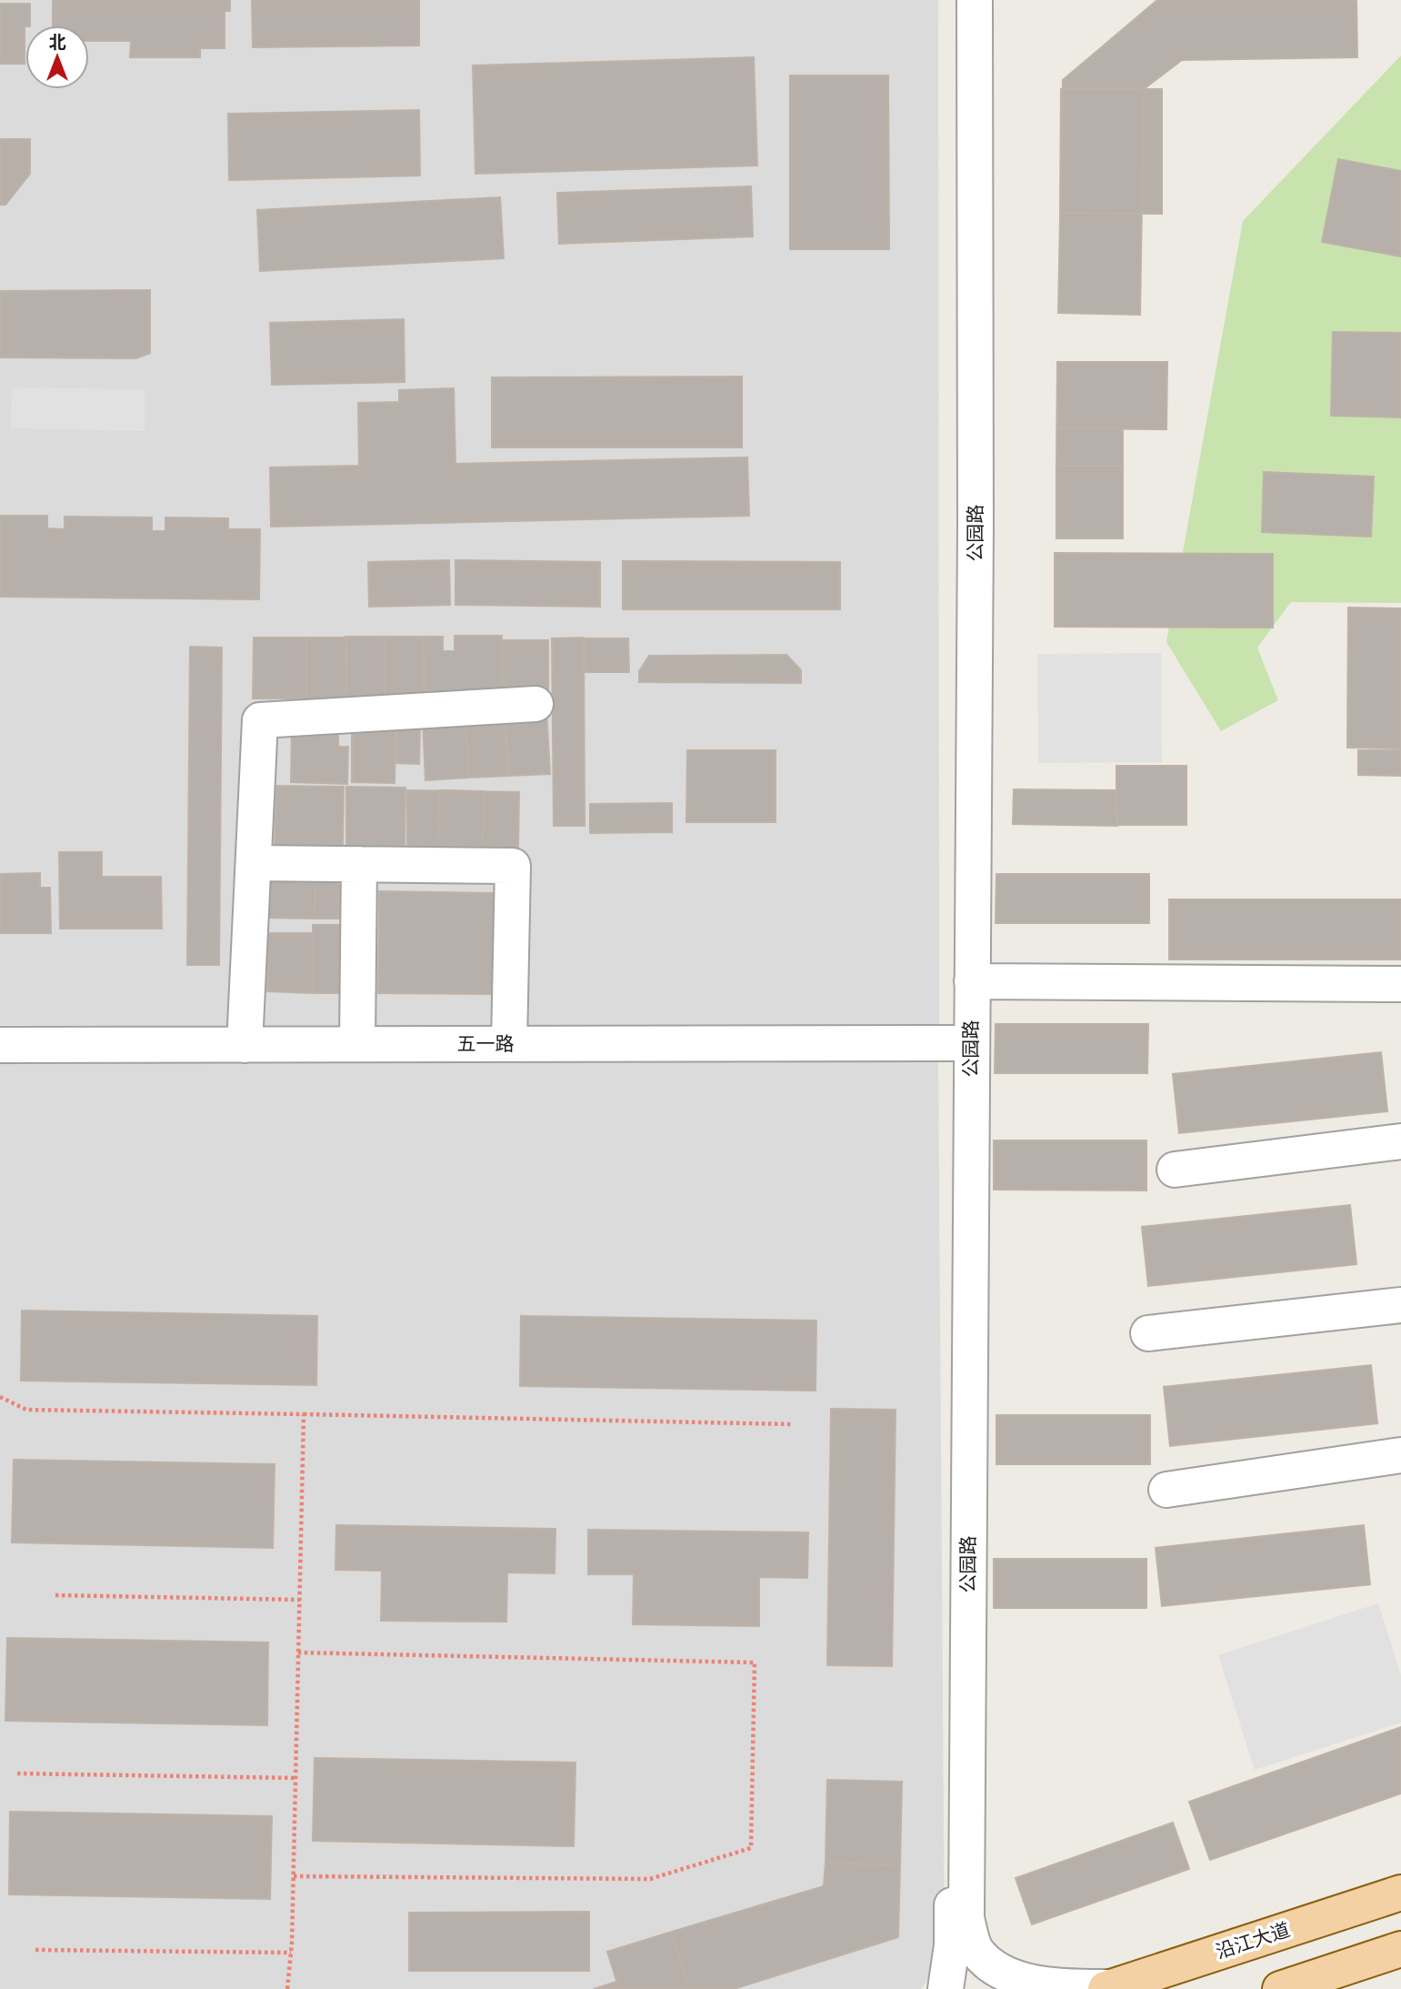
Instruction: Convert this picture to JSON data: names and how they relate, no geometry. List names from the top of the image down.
{
  "streets": {
    "main road": ["沿江大道"],
    "street": ["公园路", "五一路"]
  },
  "crossings": [
    ["公园路", "五一路"],
    ["公园路", "沿江大道"]
  ],
  "north": "top"
}
